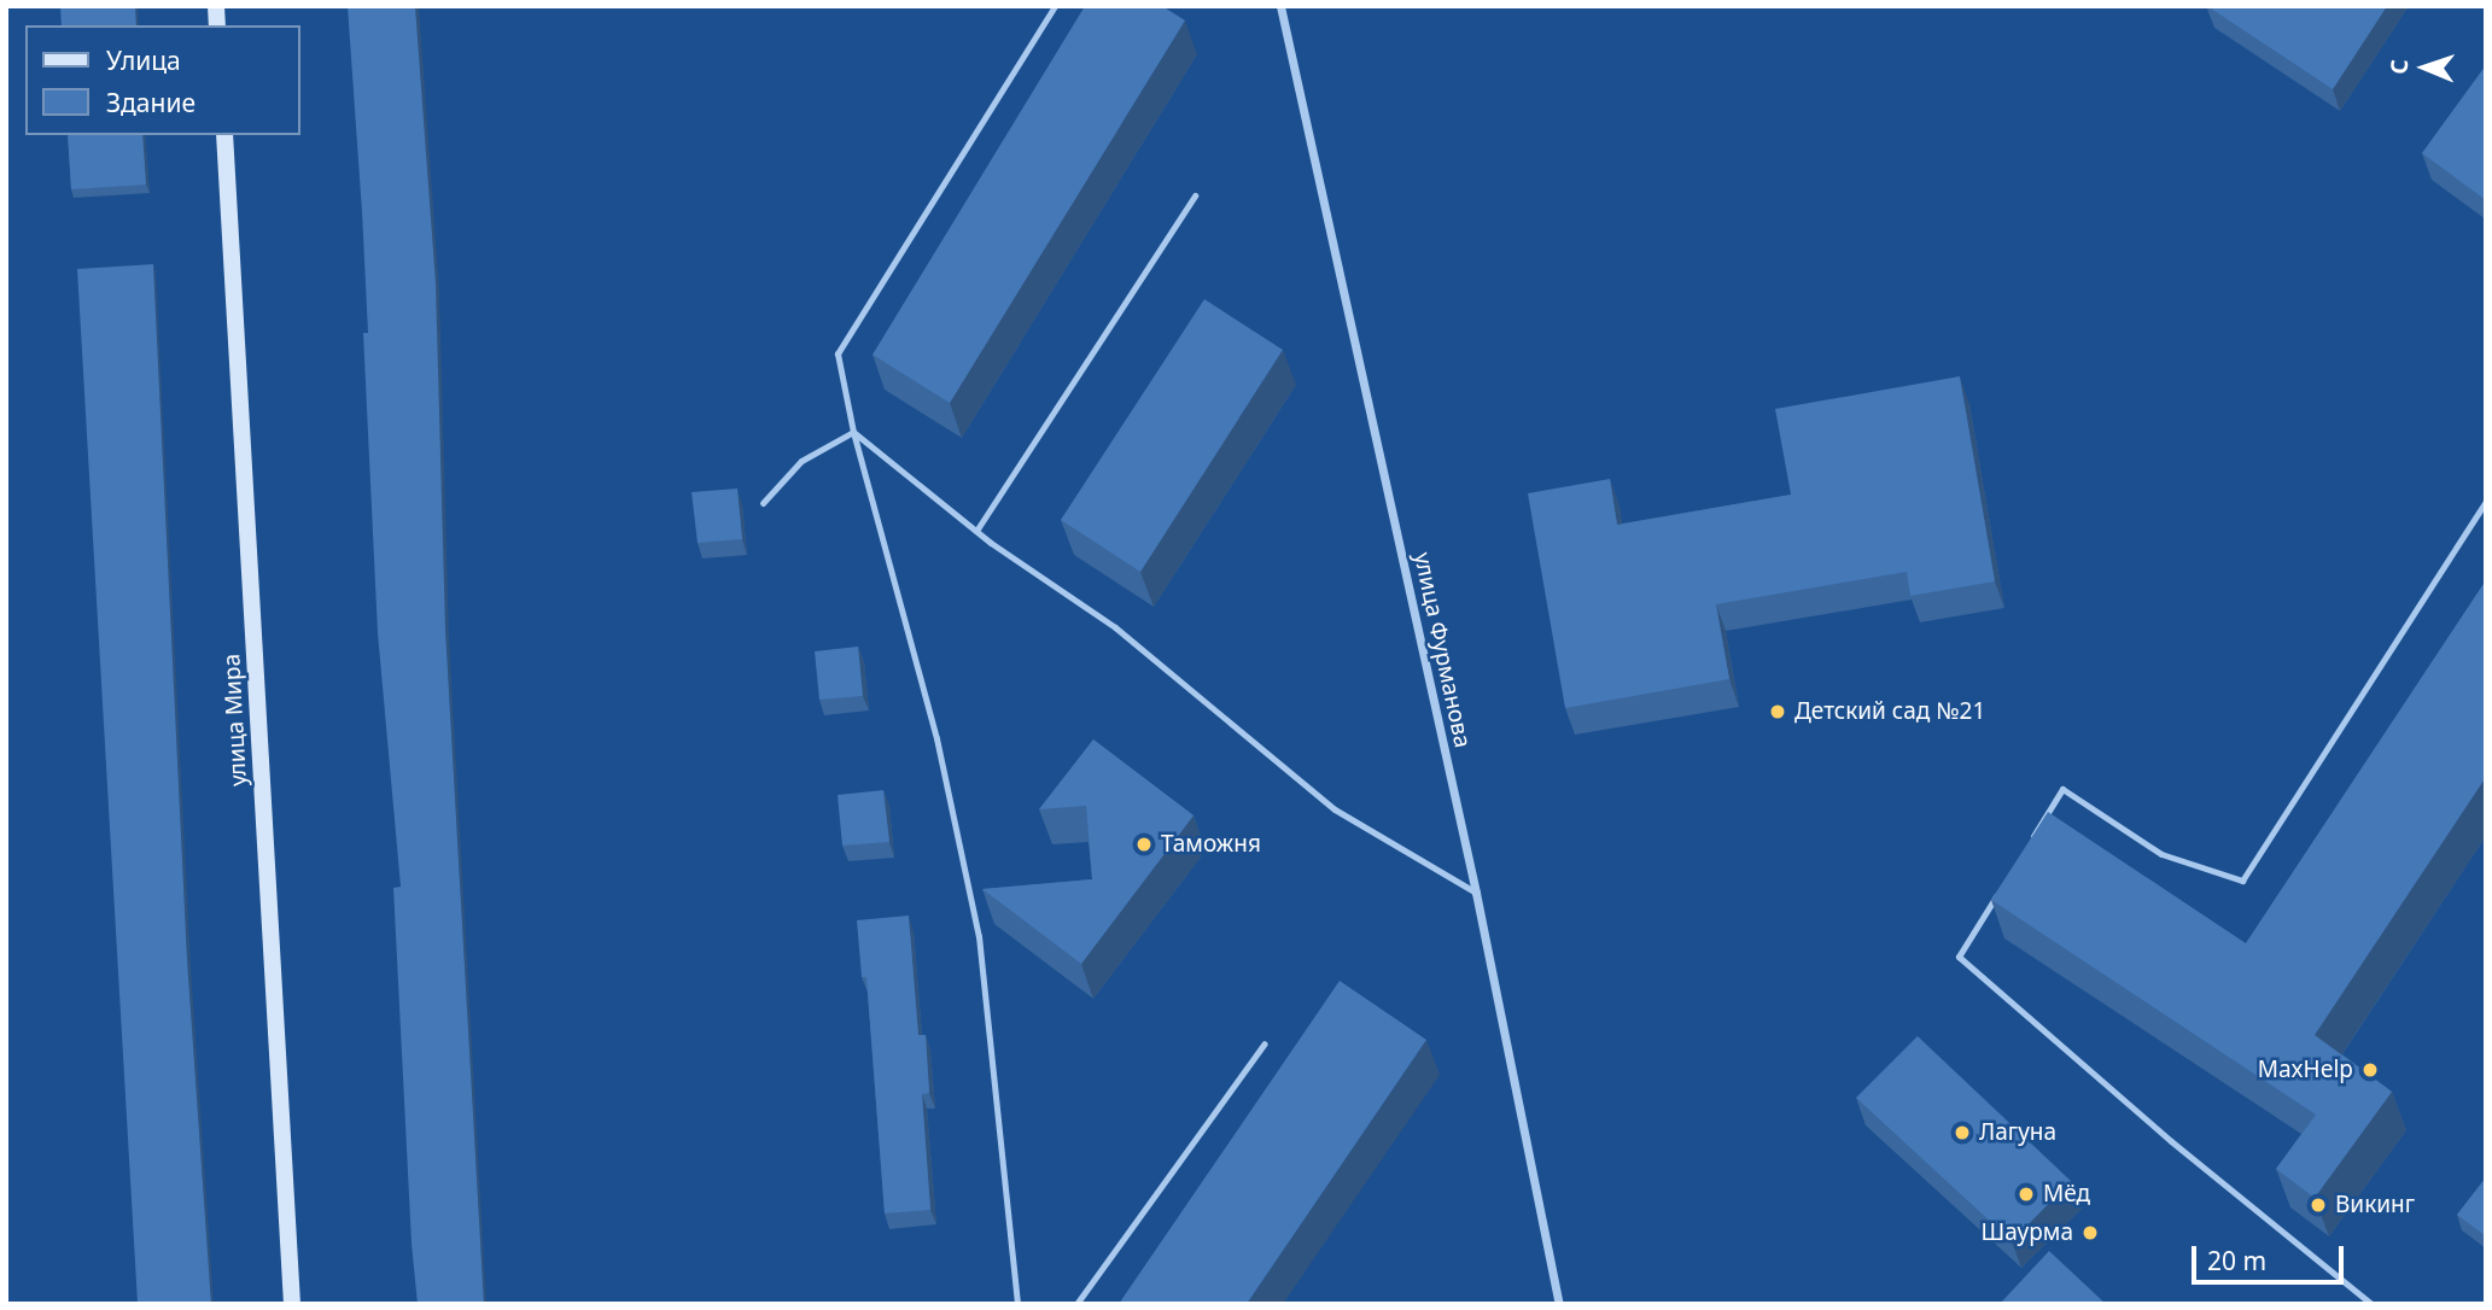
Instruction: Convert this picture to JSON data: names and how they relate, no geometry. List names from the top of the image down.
{
  "streets": {
    "main road": ["улица Мира"],
    "street": ["улица Фурманова"]
  },
  "places": [
    "Детский сад №21",
    "Таможня",
    "MaxHelp",
    "Лагуна",
    "Мёд",
    "Викинг",
    "Шаурма"
  ],
  "legend": ["Улица", "Здание"],
  "scale_bar": "20 m",
  "north": "left"
}
